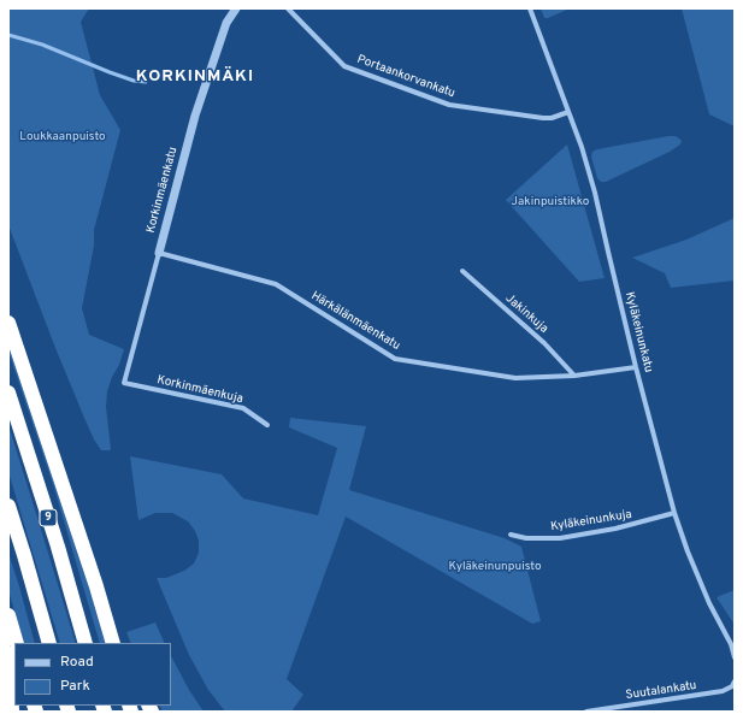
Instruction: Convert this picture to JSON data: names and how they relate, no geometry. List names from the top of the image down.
{
  "streets": {
    "highway": ["9"],
    "street": [
      "Portaankorvankatu",
      "Korkinmäenkatu",
      "Jakinkuja",
      "Härkälänmäenkatu",
      "Kyläkeinunkatu",
      "Korkinmäenkuja",
      "Kyläkeinunkuja",
      "Suutalankatu"
    ]
  },
  "crossings": [
    ["Portaankorvankatu", "Kyläkeinunkatu"],
    ["Korkinmäenkatu", "Härkälänmäenkatu"],
    ["Korkinmäenkatu", "Korkinmäenkuja"],
    ["Jakinkuja", "Härkälänmäenkatu"],
    ["Härkälänmäenkatu", "Kyläkeinunkatu"],
    ["Kyläkeinunkatu", "Kyläkeinunkuja"]
  ],
  "districts": ["KORKINMÄKI"],
  "parks": ["Loukkaanpuisto", "Jakinpuistikko", "Kyläkeinunpuisto"],
  "legend": ["Road", "Park"]
}
